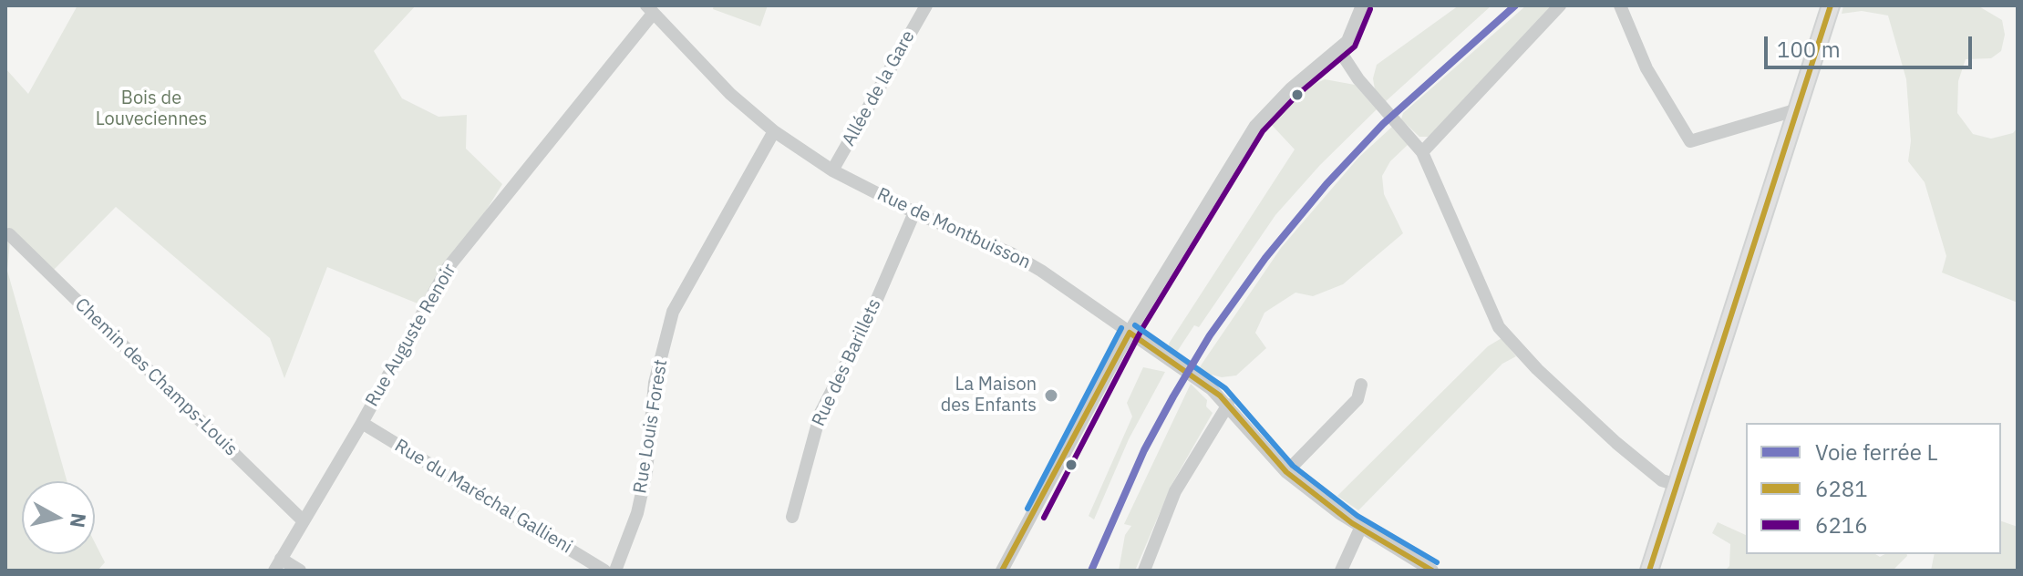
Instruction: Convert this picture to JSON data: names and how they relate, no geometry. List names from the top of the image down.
{
  "streets": {
    "street": [
      "Allée de la Gare",
      "Rue de Montbuisson",
      "Rue Auguste Renoir",
      "Rue des Barillets",
      "Chemin des Champs-Louis",
      "Rue Louis Forest",
      "Rue du Maréchal Gallieni"
    ]
  },
  "crossings": [
    ["Allée de la Gare", "Rue de Montbuisson"],
    ["Rue de Montbuisson", "Rue Auguste Renoir"],
    ["Rue de Montbuisson", "Rue des Barillets"],
    ["Rue de Montbuisson", "Rue Louis Forest"],
    ["Rue Auguste Renoir", "Chemin des Champs-Louis"],
    ["Rue Auguste Renoir", "Rue du Maréchal Gallieni"]
  ],
  "parks": ["Bois de Louveciennes"],
  "places": ["La Maison des Enfants"],
  "lines": ["rail line L", "transit line 6281", "transit line 6216"],
  "legend": ["Voie ferrée L", "6281", "6216"],
  "scale_bar": "100 m",
  "north": "right"
}
